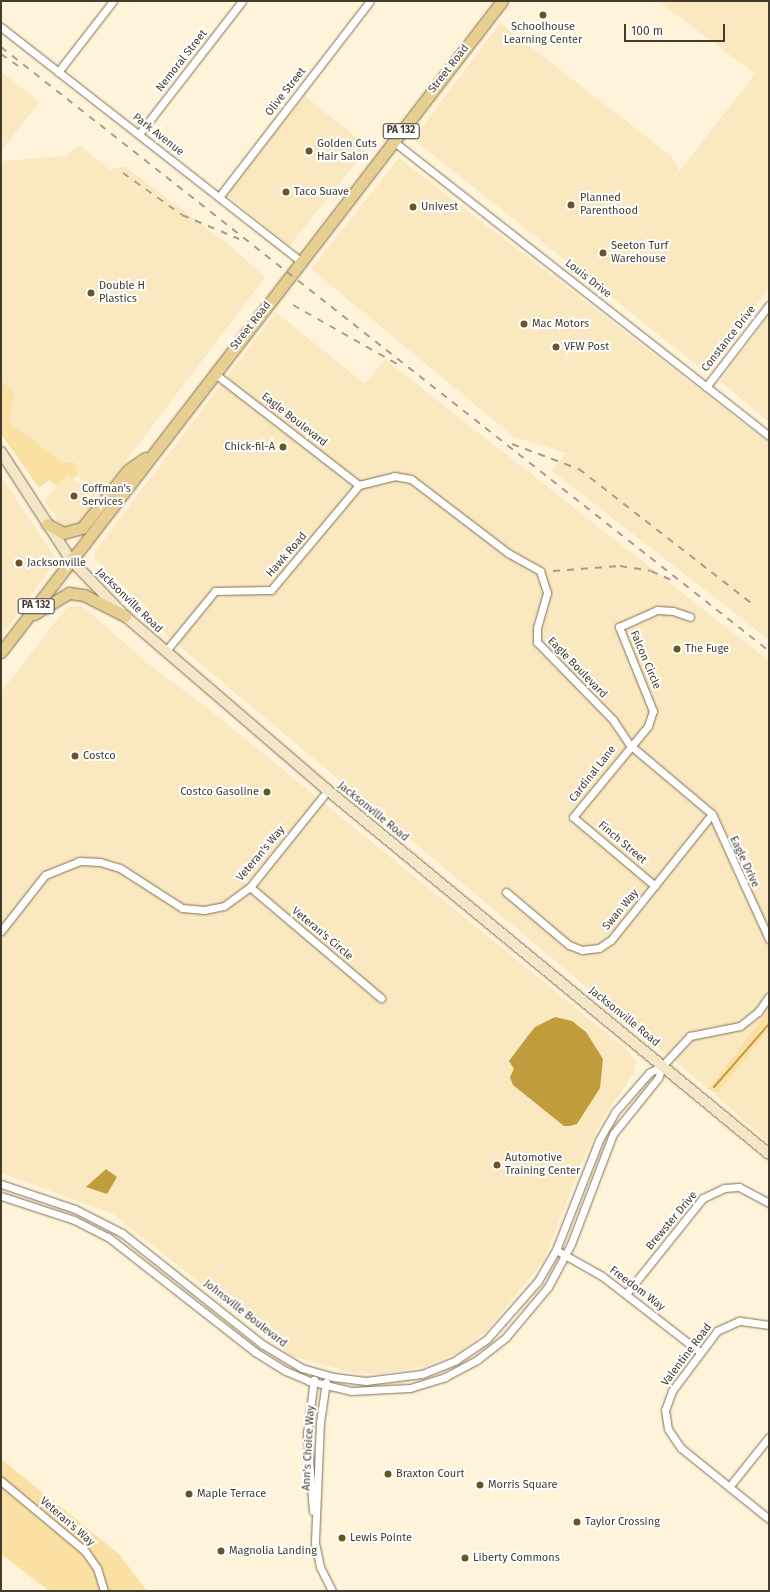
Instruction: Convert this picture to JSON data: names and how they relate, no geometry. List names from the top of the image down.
{
  "streets": {
    "main road": ["Street Road", "PA 132", "Jacksonville Road"],
    "street": [
      "Nemoral Street",
      "Olive Street",
      "Park Avenue",
      "Louis Drive",
      "Constance Drive",
      "Eagle Boulevard",
      "Hawk Road",
      "Falcon Circle",
      "Cardinal Lane",
      "Finch Street",
      "Veteran's Way",
      "Eagle Drive",
      "Swan Way",
      "Veteran's Circle",
      "Brewster Drive",
      "Freedom Way",
      "Johnsville Boulevard",
      "Valentine Road",
      "Ann's Choice Way"
    ]
  },
  "crossings": [
    ["Nemoral Street", "Park Avenue"],
    ["Street Road", "Park Avenue"],
    ["Street Road", "Louis Drive"],
    ["Street Road", "Eagle Boulevard"],
    ["Street Road", "Jacksonville Road"],
    ["Olive Street", "Park Avenue"],
    ["Louis Drive", "Constance Drive"],
    ["Eagle Boulevard", "Hawk Road"],
    ["Eagle Boulevard", "Falcon Circle"],
    ["Eagle Boulevard", "Cardinal Lane"],
    ["Eagle Boulevard", "Eagle Drive"],
    ["Eagle Boulevard", "Swan Way"],
    ["Hawk Road", "Jacksonville Road"],
    ["Jacksonville Road", "Veteran's Way"],
    ["Jacksonville Road", "Johnsville Boulevard"],
    ["Falcon Circle", "Cardinal Lane"],
    ["Cardinal Lane", "Finch Street"],
    ["Finch Street", "Swan Way"],
    ["Veteran's Way", "Veteran's Circle"],
    ["Eagle Drive", "Swan Way"],
    ["Brewster Drive", "Freedom Way"],
    ["Freedom Way", "Johnsville Boulevard"],
    ["Freedom Way", "Valentine Road"],
    ["Johnsville Boulevard", "Ann's Choice Way"]
  ],
  "places": [
    "Schoolhouse Learning Center",
    "Golden Cuts Hair Salon",
    "Taco Suave",
    "Planned Parenthood",
    "Univest",
    "Seeton Turf Warehouse",
    "Double H Plastics",
    "Mac Motors",
    "VFW Post",
    "Chick-fil-A",
    "Coffman's Services",
    "Jacksonville",
    "The Fuge",
    "Costco",
    "Costco Gasoline",
    "Automotive Training Center",
    "Braxton Court",
    "Morris Square",
    "Maple Terrace",
    "Taylor Crossing",
    "Lewis Pointe",
    "Magnolia Landing",
    "Liberty Commons"
  ],
  "scale_bar": "100 m"
}
